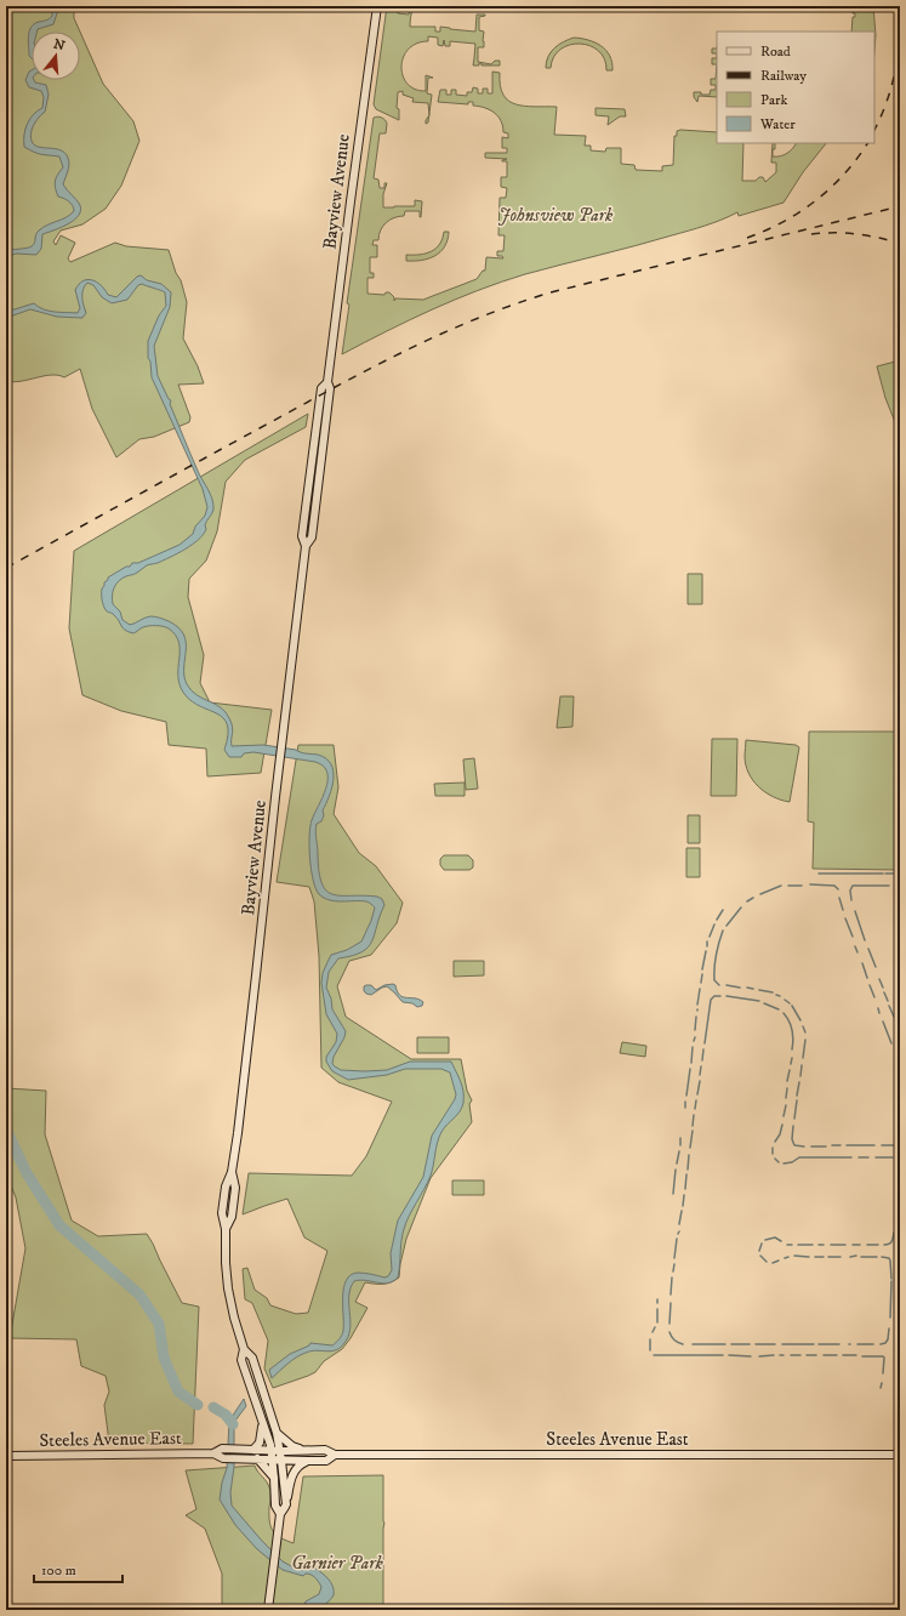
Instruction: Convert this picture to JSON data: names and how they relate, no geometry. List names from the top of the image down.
{
  "streets": {
    "main road": ["Bayview Avenue", "Steeles Avenue East"]
  },
  "crossings": [
    ["Bayview Avenue", "Steeles Avenue East"]
  ],
  "parks": ["Johnsview Park", "Garnier Park"],
  "legend": [
    "Road",
    "Railway",
    "Park",
    "Water"
  ],
  "scale_bar": "100 m",
  "north": "top"
}
